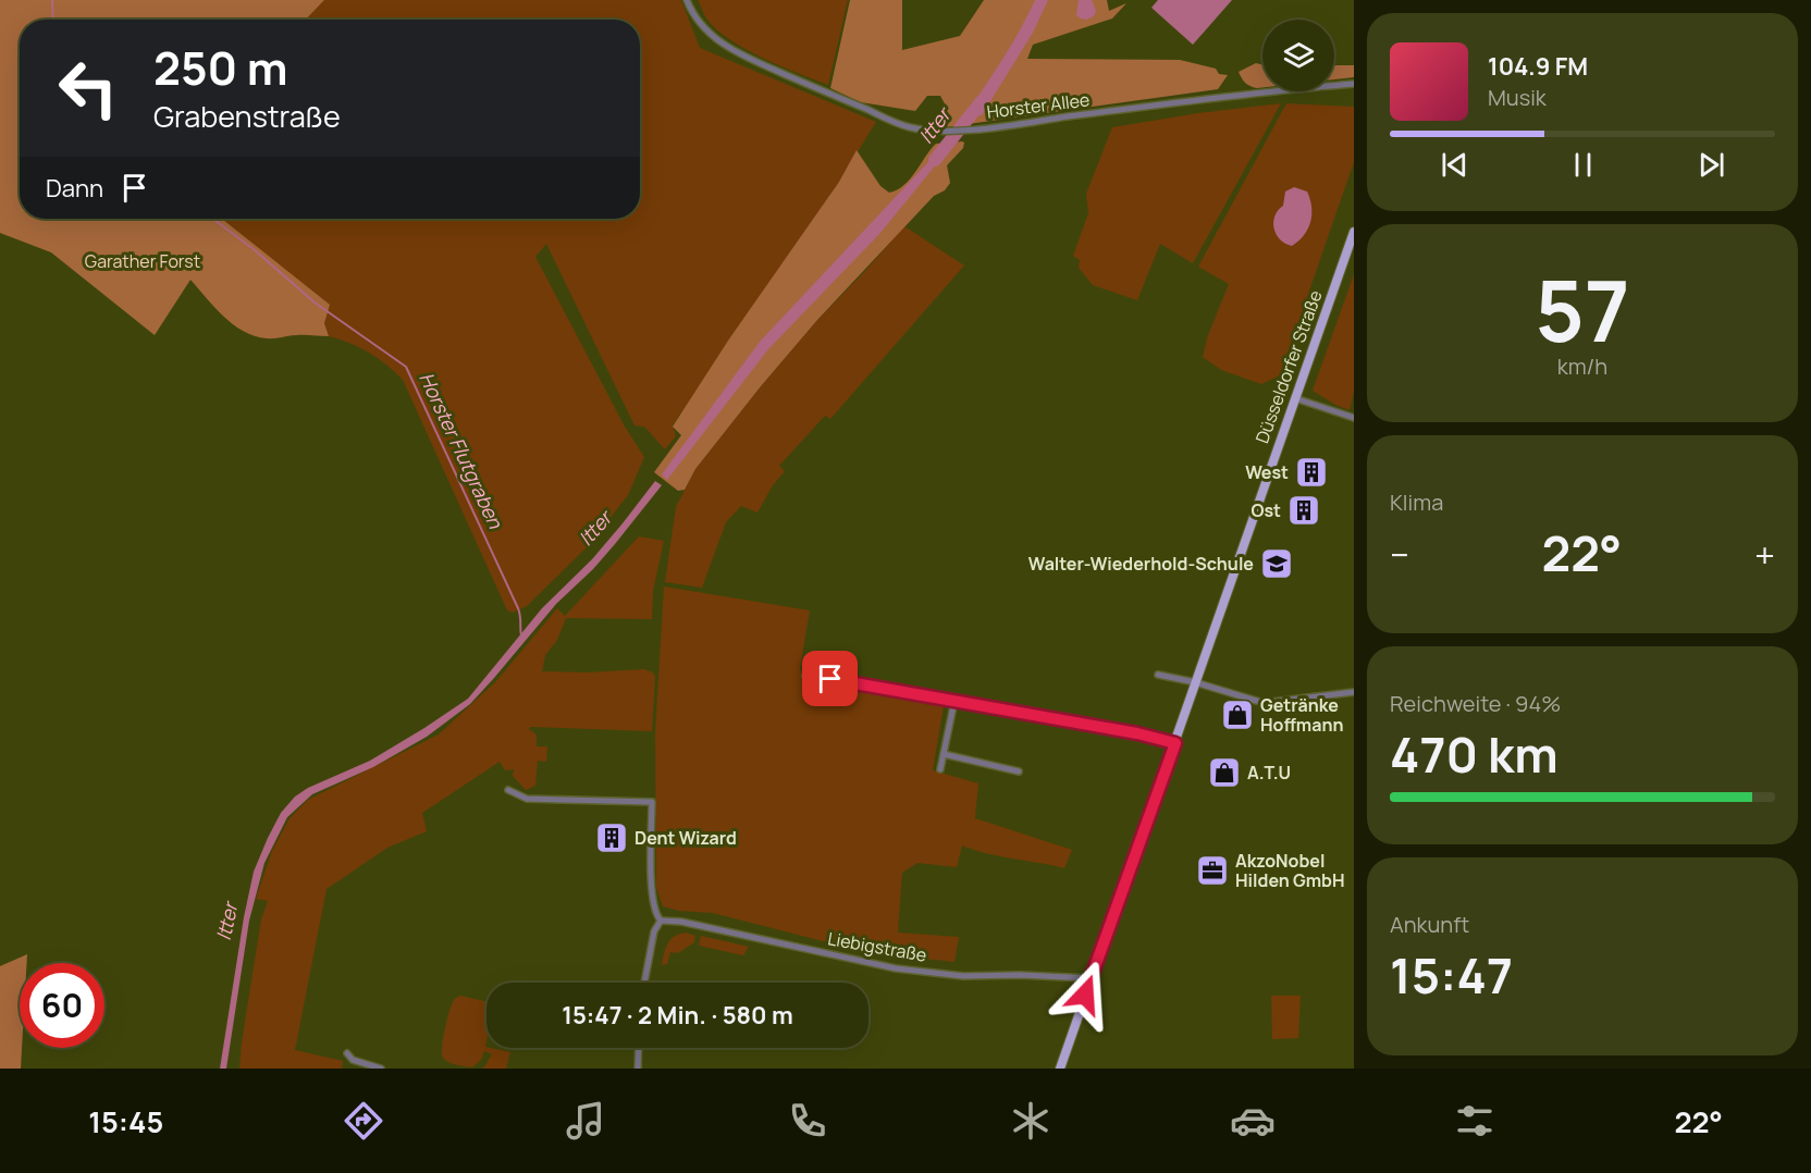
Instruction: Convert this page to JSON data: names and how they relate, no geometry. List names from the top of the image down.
{
  "streets": {
    "main road": ["Düsseldorfer Straße"],
    "street": ["Horster Allee", "Liebigstraße"]
  },
  "crossings": [
    ["Düsseldorfer Straße", "Liebigstraße"]
  ],
  "water": ["Itter", "Horster Flutgraben"],
  "parks": ["Garather Forst"],
  "places": {
    "building": ["West", "Ost", "Dent Wizard"],
    "school or university": ["Walter-Wiederhold-Schule"],
    "shop": ["Getränke Hoffmann", "A.T.U"],
    "office": ["AkzoNobel Hilden GmbH"]
  },
  "page": {
    "turn": ["250 m", "Grabenstraße"],
    "song": ["104.9 FM", "Musik"],
    "then": "Dann",
    "tile": [
      ["57", "km/h"],
      "Klima",
      ["Reichweite · 94%", "470 km"],
      ["Ankunft", "15:47"]
    ],
    "heat": ["−", "22°", "+"],
    "limit": "60",
    "trip": "15:47 · 2 Min. · 580 m",
    "tabs": ["15:45", "22°"]
  }
}
